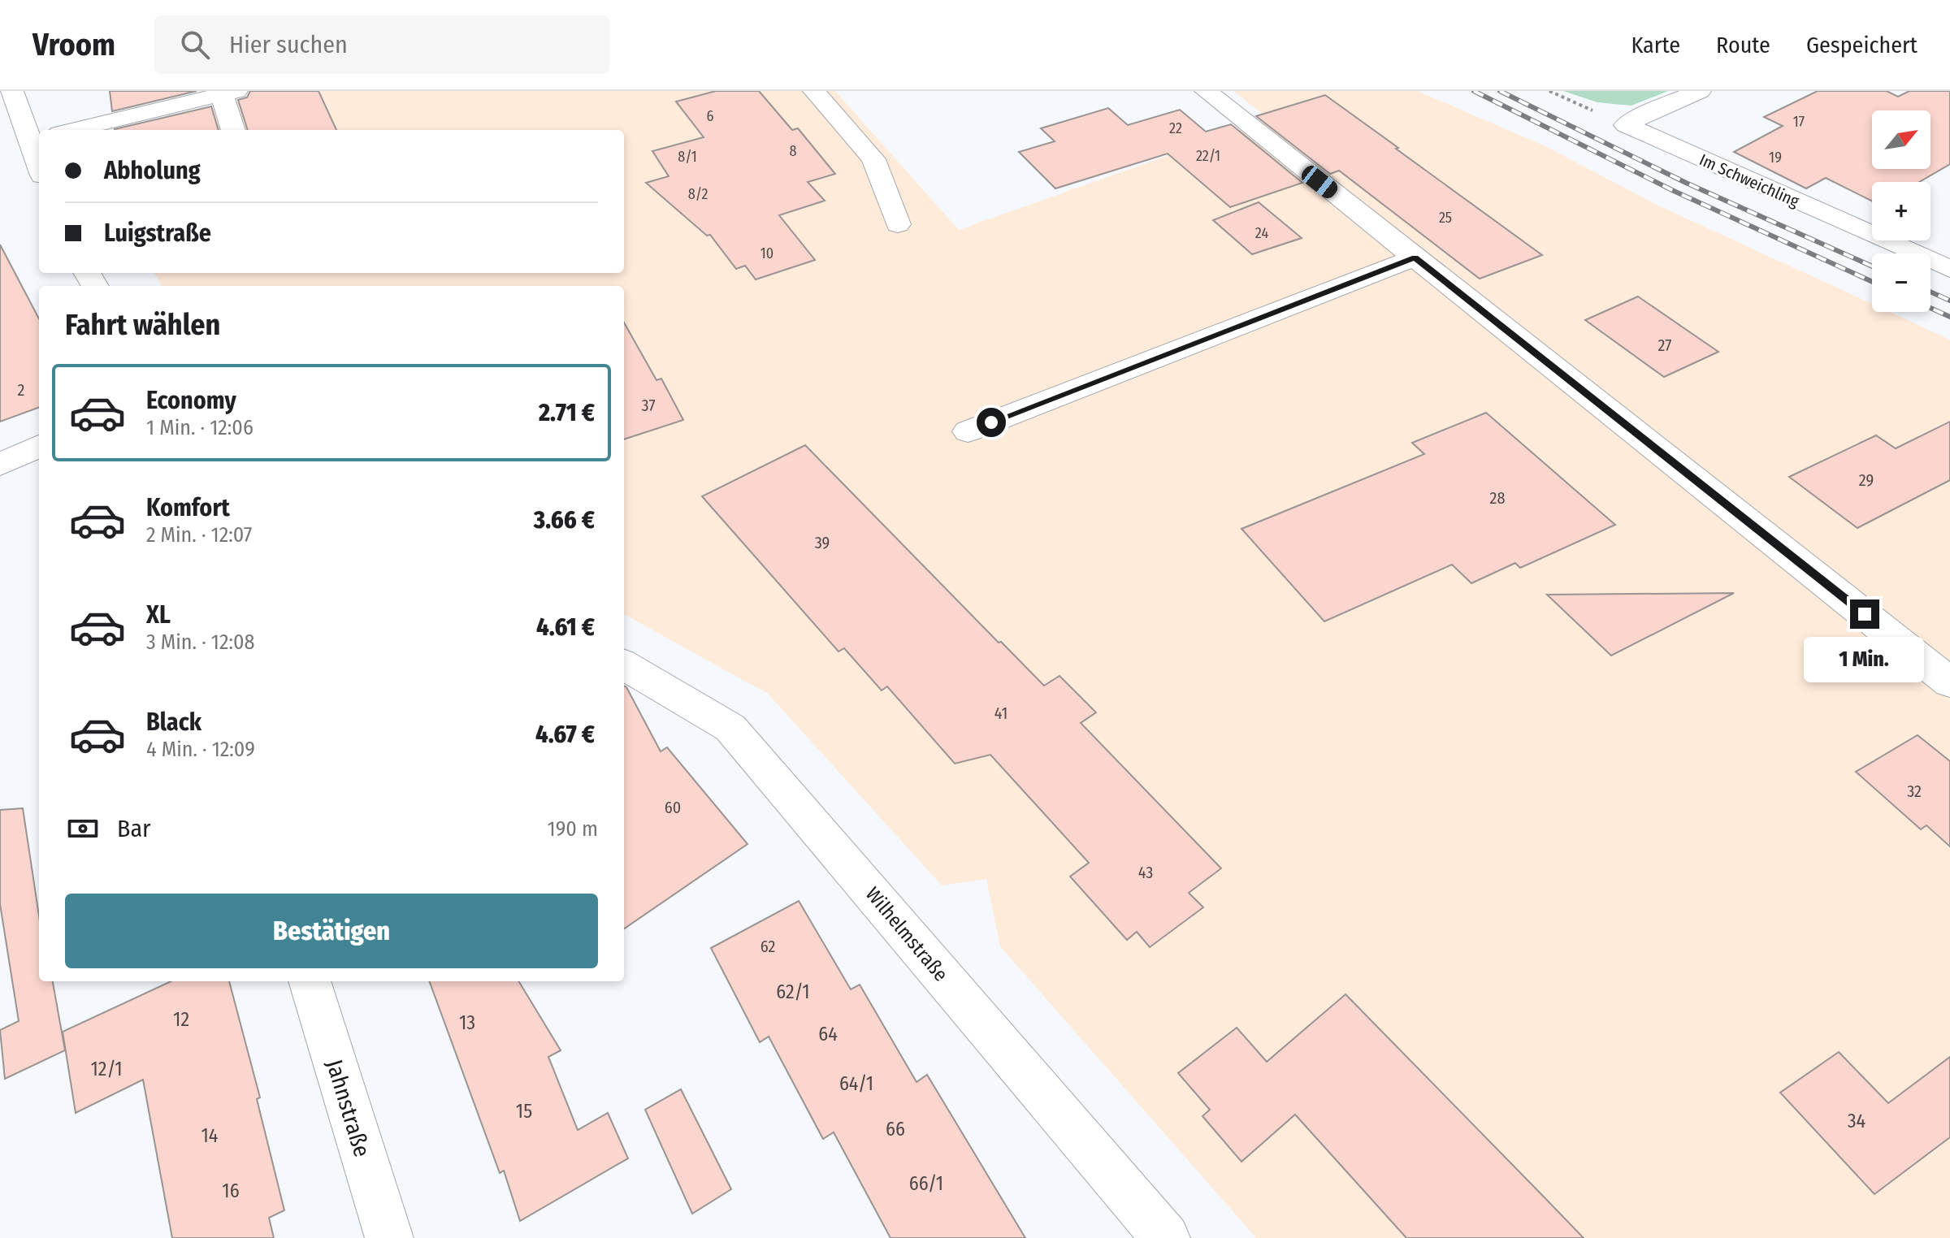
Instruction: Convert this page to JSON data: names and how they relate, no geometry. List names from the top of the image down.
{
  "streets": {
    "street": ["Im Schweichling", "Wilhelmstraße", "Jahnstraße"]
  },
  "house_numbers": [
    "6",
    "17",
    "22",
    "8",
    "22/1",
    "8/1",
    "19",
    "8/2",
    "25",
    "24",
    "10",
    "27",
    "2",
    "37",
    "29",
    "28",
    "39",
    "41",
    "32",
    "60",
    "43",
    "62",
    "62/1",
    "12",
    "13",
    "64",
    "12/1",
    "64/1",
    "15",
    "34",
    "66",
    "14",
    "66/1",
    "16"
  ],
  "north": "top right",
  "page": {
    "header": "Vroom",
    "search": "Hier suchen",
    "nav": ["Karte", "Route", "Gespeichert"],
    "map_buttons": ["+", "−"],
    "banner": ["Abholung", "Luigstraße"],
    "heading": "Fahrt wählen",
    "list": [
      {
        "name": "Economy",
        "note": "1 Min. · 12:06",
        "value": "2.71 €"
      },
      {
        "name": "Komfort",
        "note": "2 Min. · 12:07",
        "value": "3.66 €"
      },
      {
        "name": "XL",
        "note": "3 Min. · 12:08",
        "value": "4.61 €"
      },
      {
        "name": "Black",
        "note": "4 Min. · 12:09",
        "value": "4.67 €"
      }
    ],
    "bubble": "1 Min.",
    "pay": ["Bar", "190 m"],
    "buttons": "Bestätigen"
  }
}
